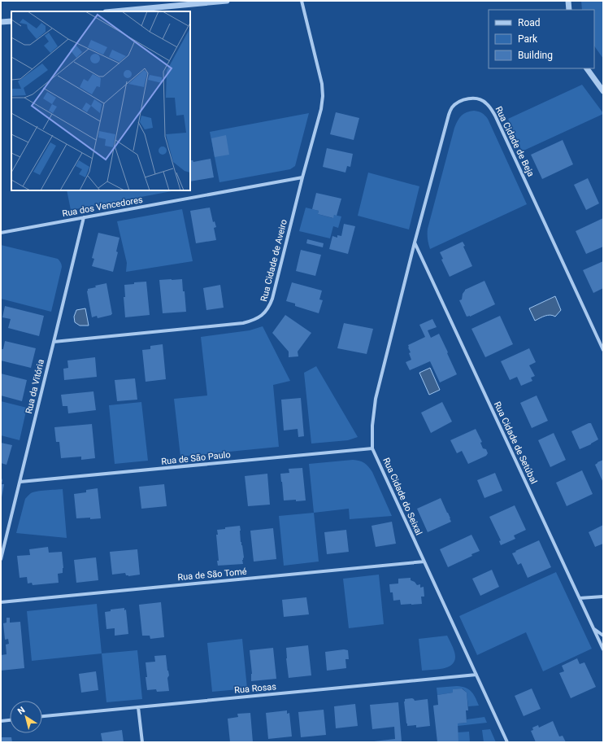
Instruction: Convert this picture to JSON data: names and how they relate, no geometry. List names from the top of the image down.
{
  "streets": {
    "street": [
      "Rua Cidade de Beja",
      "Rua dos Vencedores",
      "Rua Cidade de Aveiro",
      "Rua da Vitória",
      "Rua Cidade de Setúbal",
      "Rua de São Paulo",
      "Rua Cidade do Seixal",
      "Rua de São Tomé",
      "Rua Rosas"
    ]
  },
  "crossings": [
    ["Rua Cidade de Beja", "Rua Cidade de Setúbal"],
    ["Rua Cidade de Beja", "Rua Cidade do Seixal"],
    ["Rua dos Vencedores", "Rua Cidade de Aveiro"],
    ["Rua dos Vencedores", "Rua da Vitória"],
    ["Rua Cidade de Aveiro", "Rua da Vitória"],
    ["Rua da Vitória", "Rua de São Paulo"],
    ["Rua Cidade de Setúbal", "Rua Cidade do Seixal"],
    ["Rua de São Paulo", "Rua Cidade do Seixal"],
    ["Rua Cidade do Seixal", "Rua de São Tomé"],
    ["Rua Cidade do Seixal", "Rua Rosas"]
  ],
  "legend": ["Road", "Park", "Building"],
  "north": "top left"
}
